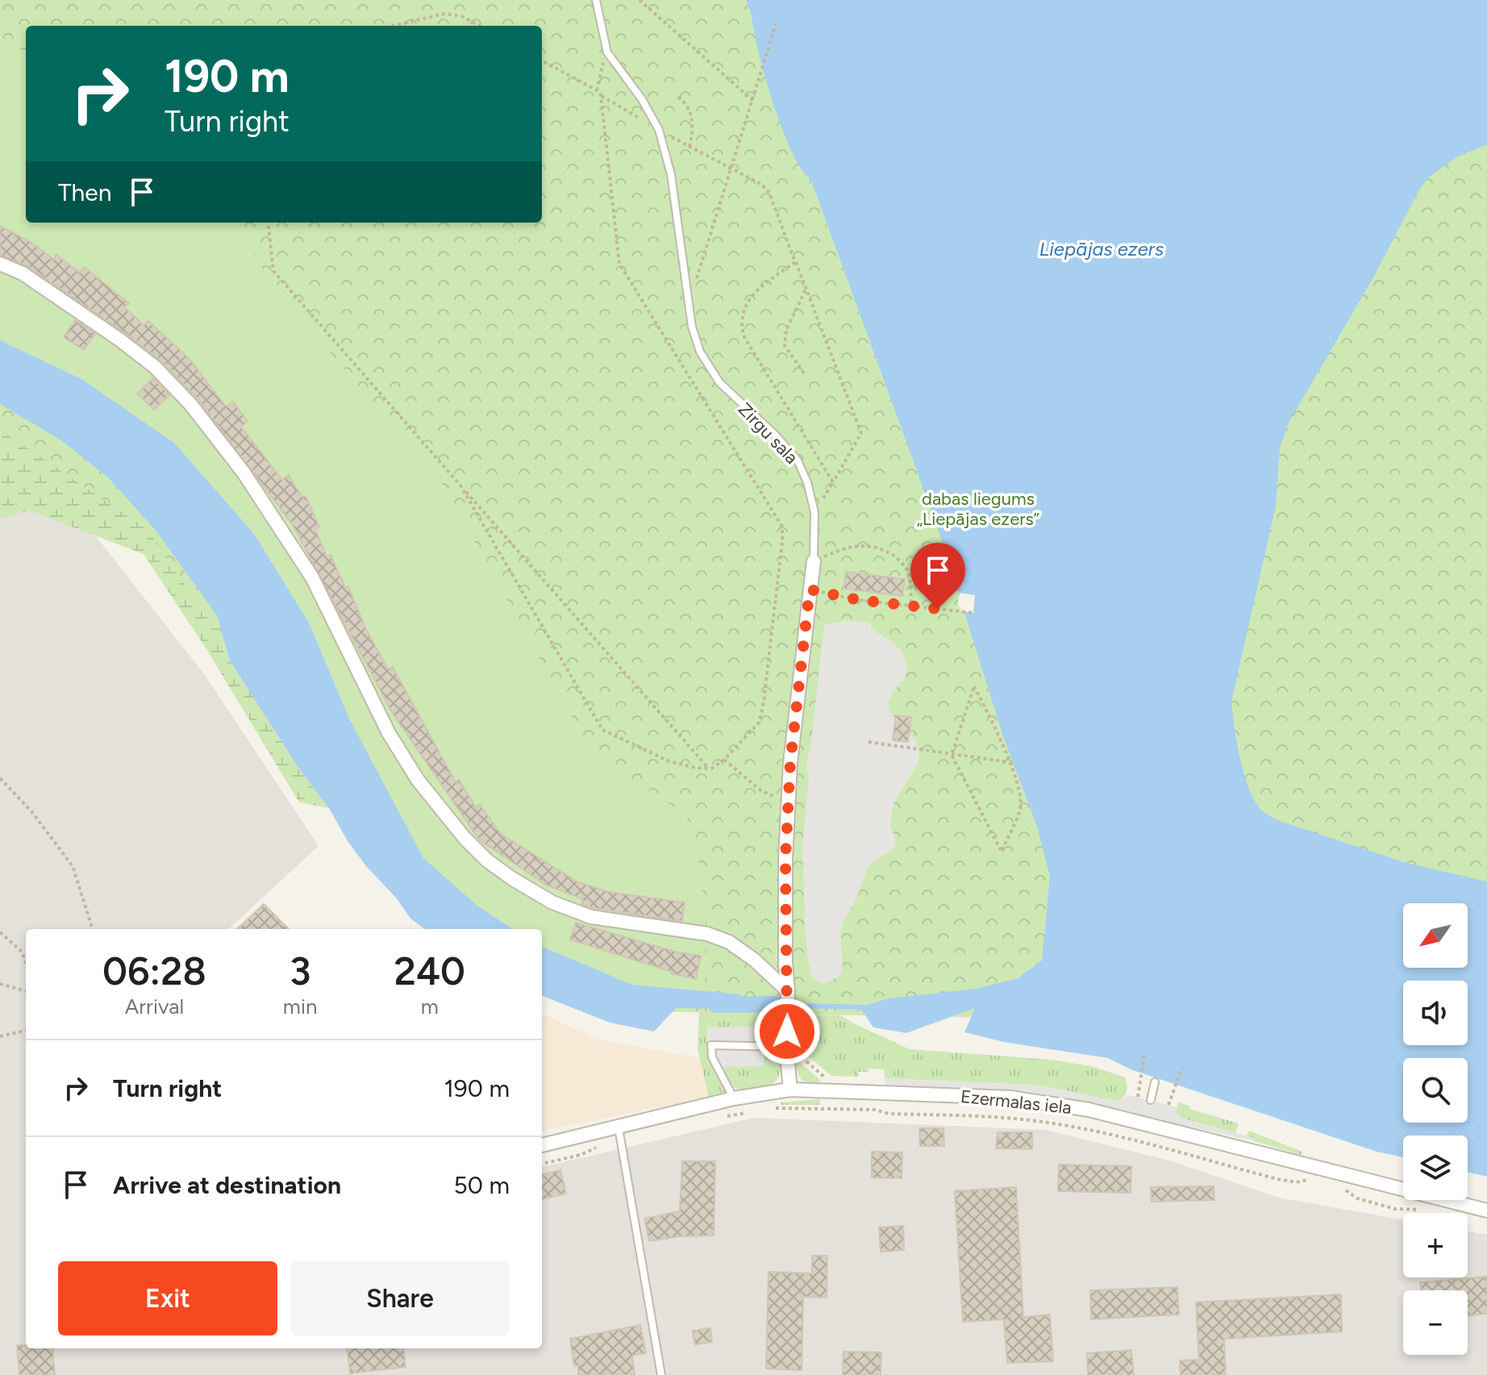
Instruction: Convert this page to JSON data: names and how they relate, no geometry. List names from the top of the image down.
{
  "streets": {
    "street": ["Zirgu sala", "Ezermalas iela"]
  },
  "crossings": [
    ["Zirgu sala", "Ezermalas iela"]
  ],
  "water": ["Liepājas ezers"],
  "parks": ["dabas liegums „Liepājas ezers”"],
  "north": "bottom left",
  "page": {
    "turn": ["190 m", "Turn right"],
    "then": "Then",
    "map_buttons": ["+", "−"],
    "eta": [
      "06:28",
      "Arrival",
      "3",
      "min",
      "240",
      "m"
    ],
    "list": [
      {
        "name": "Turn right",
        "value": "190 m"
      },
      {
        "name": "Arrive at destination",
        "value": "50 m"
      }
    ],
    "buttons": ["Exit", "Share"]
  }
}
